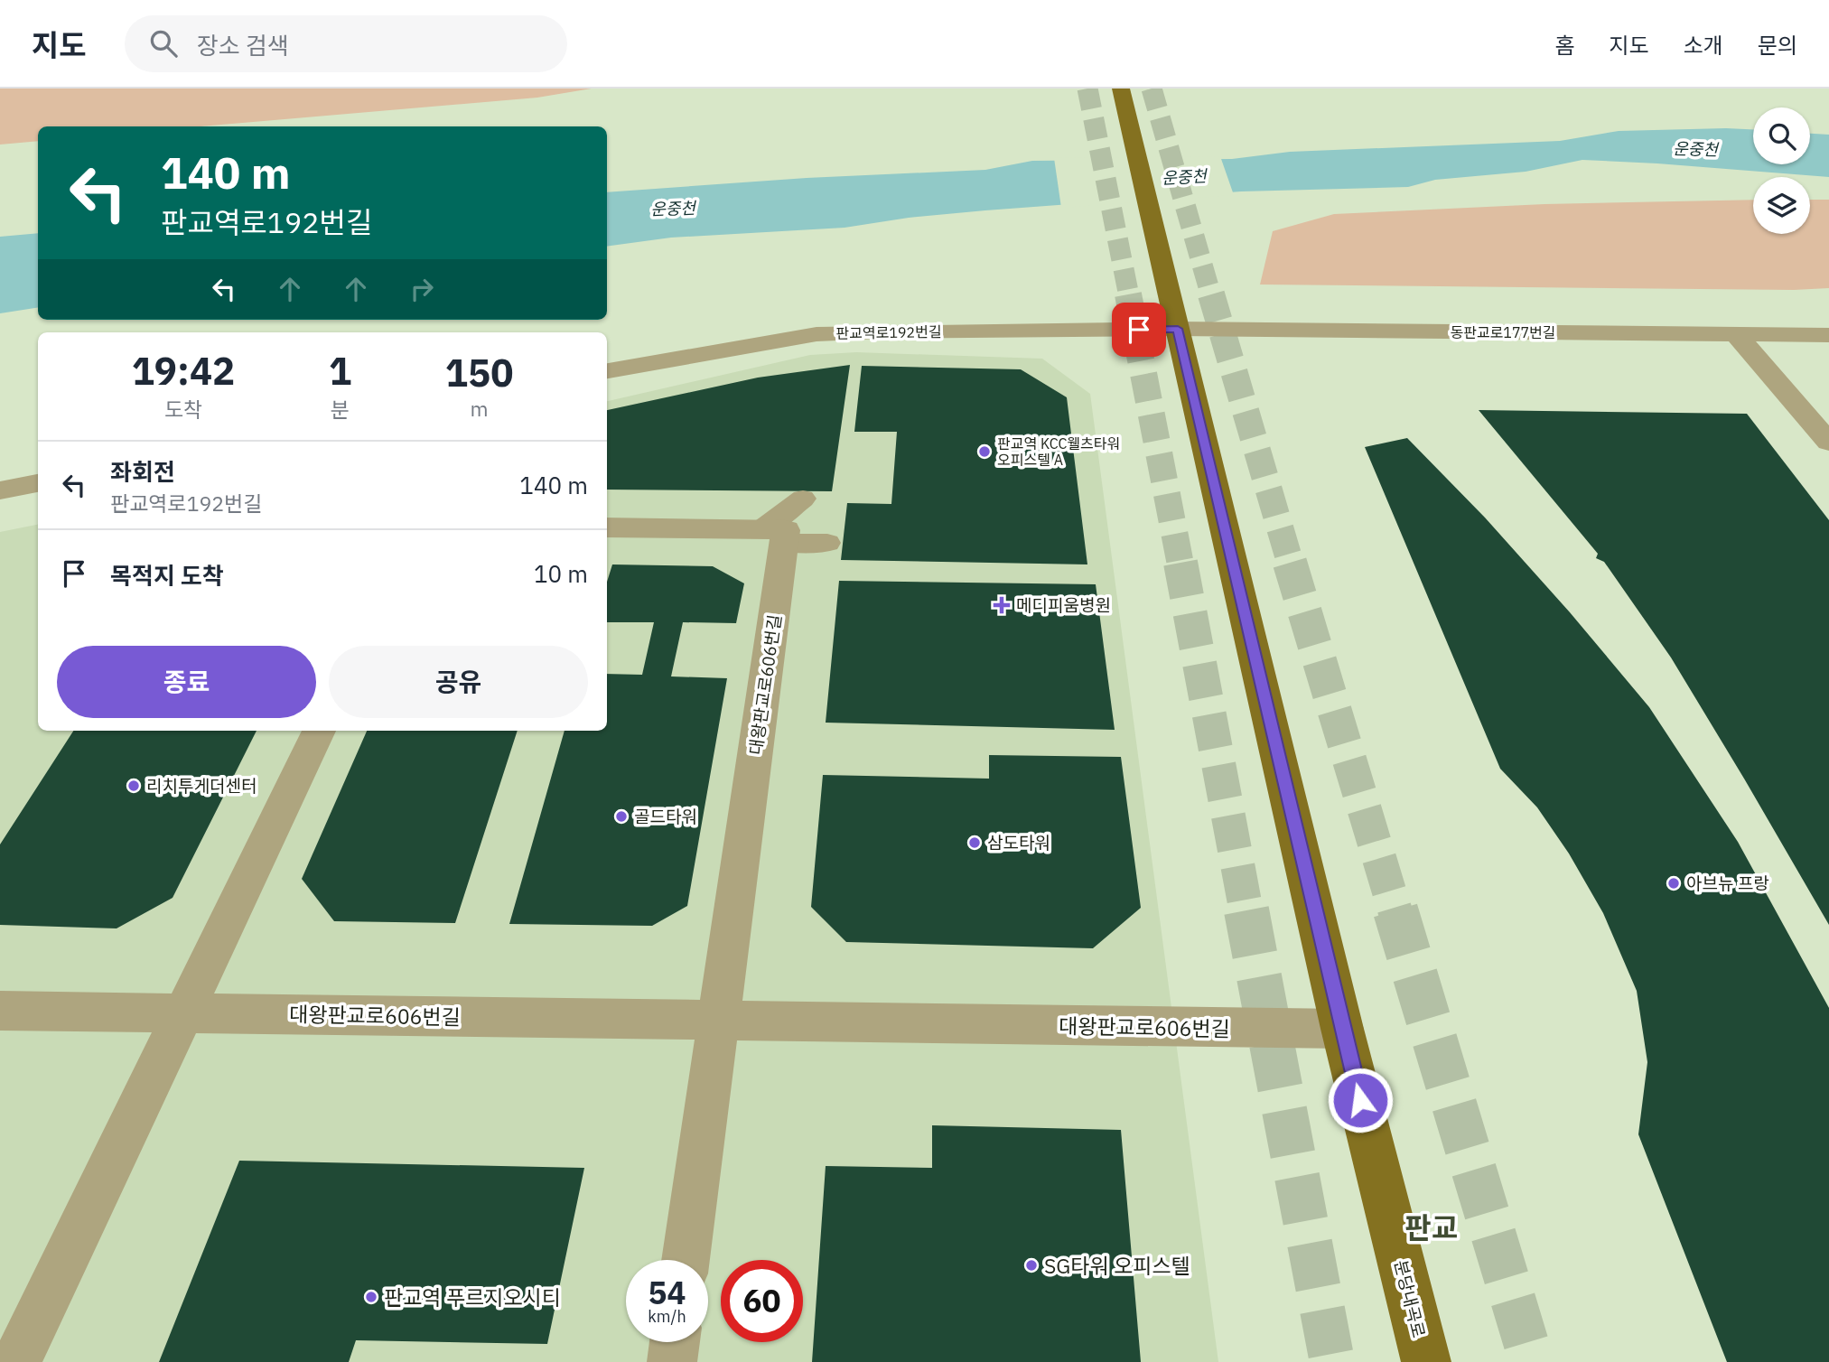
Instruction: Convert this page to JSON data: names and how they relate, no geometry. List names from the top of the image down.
{
  "streets": {
    "main road": ["분당내곡로"],
    "street": ["판교역로192번길", "동판교로177번길", "대왕판교로606번길"]
  },
  "crossings": [
    ["판교역로192번길", "동판교로177번길"],
    ["판교역로192번길", "분당내곡로"],
    ["동판교로177번길", "분당내곡로"],
    ["대왕판교로606번길", "분당내곡로"]
  ],
  "districts": ["판교"],
  "water": ["운중천"],
  "places": {
    "other": [
      "판교역 KCC웰츠타워 오피스텔 A",
      "리치투게더센터",
      "골드타워",
      "삼도타워",
      "아브뉴 프랑",
      "SG타워 오피스텔",
      "판교역 푸르지오시티"
    ],
    "health": ["메디피움병원"]
  },
  "page": {
    "header": "지도",
    "search": "장소 검색",
    "nav": [
      "홈",
      "지도",
      "소개",
      "문의"
    ],
    "turn": ["140 m", "판교역로192번길"],
    "eta": [
      "19:42",
      "도착",
      "1",
      "분",
      "150",
      "m"
    ],
    "list": [
      {
        "name": "좌회전",
        "note": "판교역로192번길",
        "value": "140 m"
      },
      {
        "name": "목적지 도착",
        "value": "10 m"
      }
    ],
    "buttons": ["종료", "공유"],
    "speed": "54 km/h",
    "limit": "60"
  }
}
